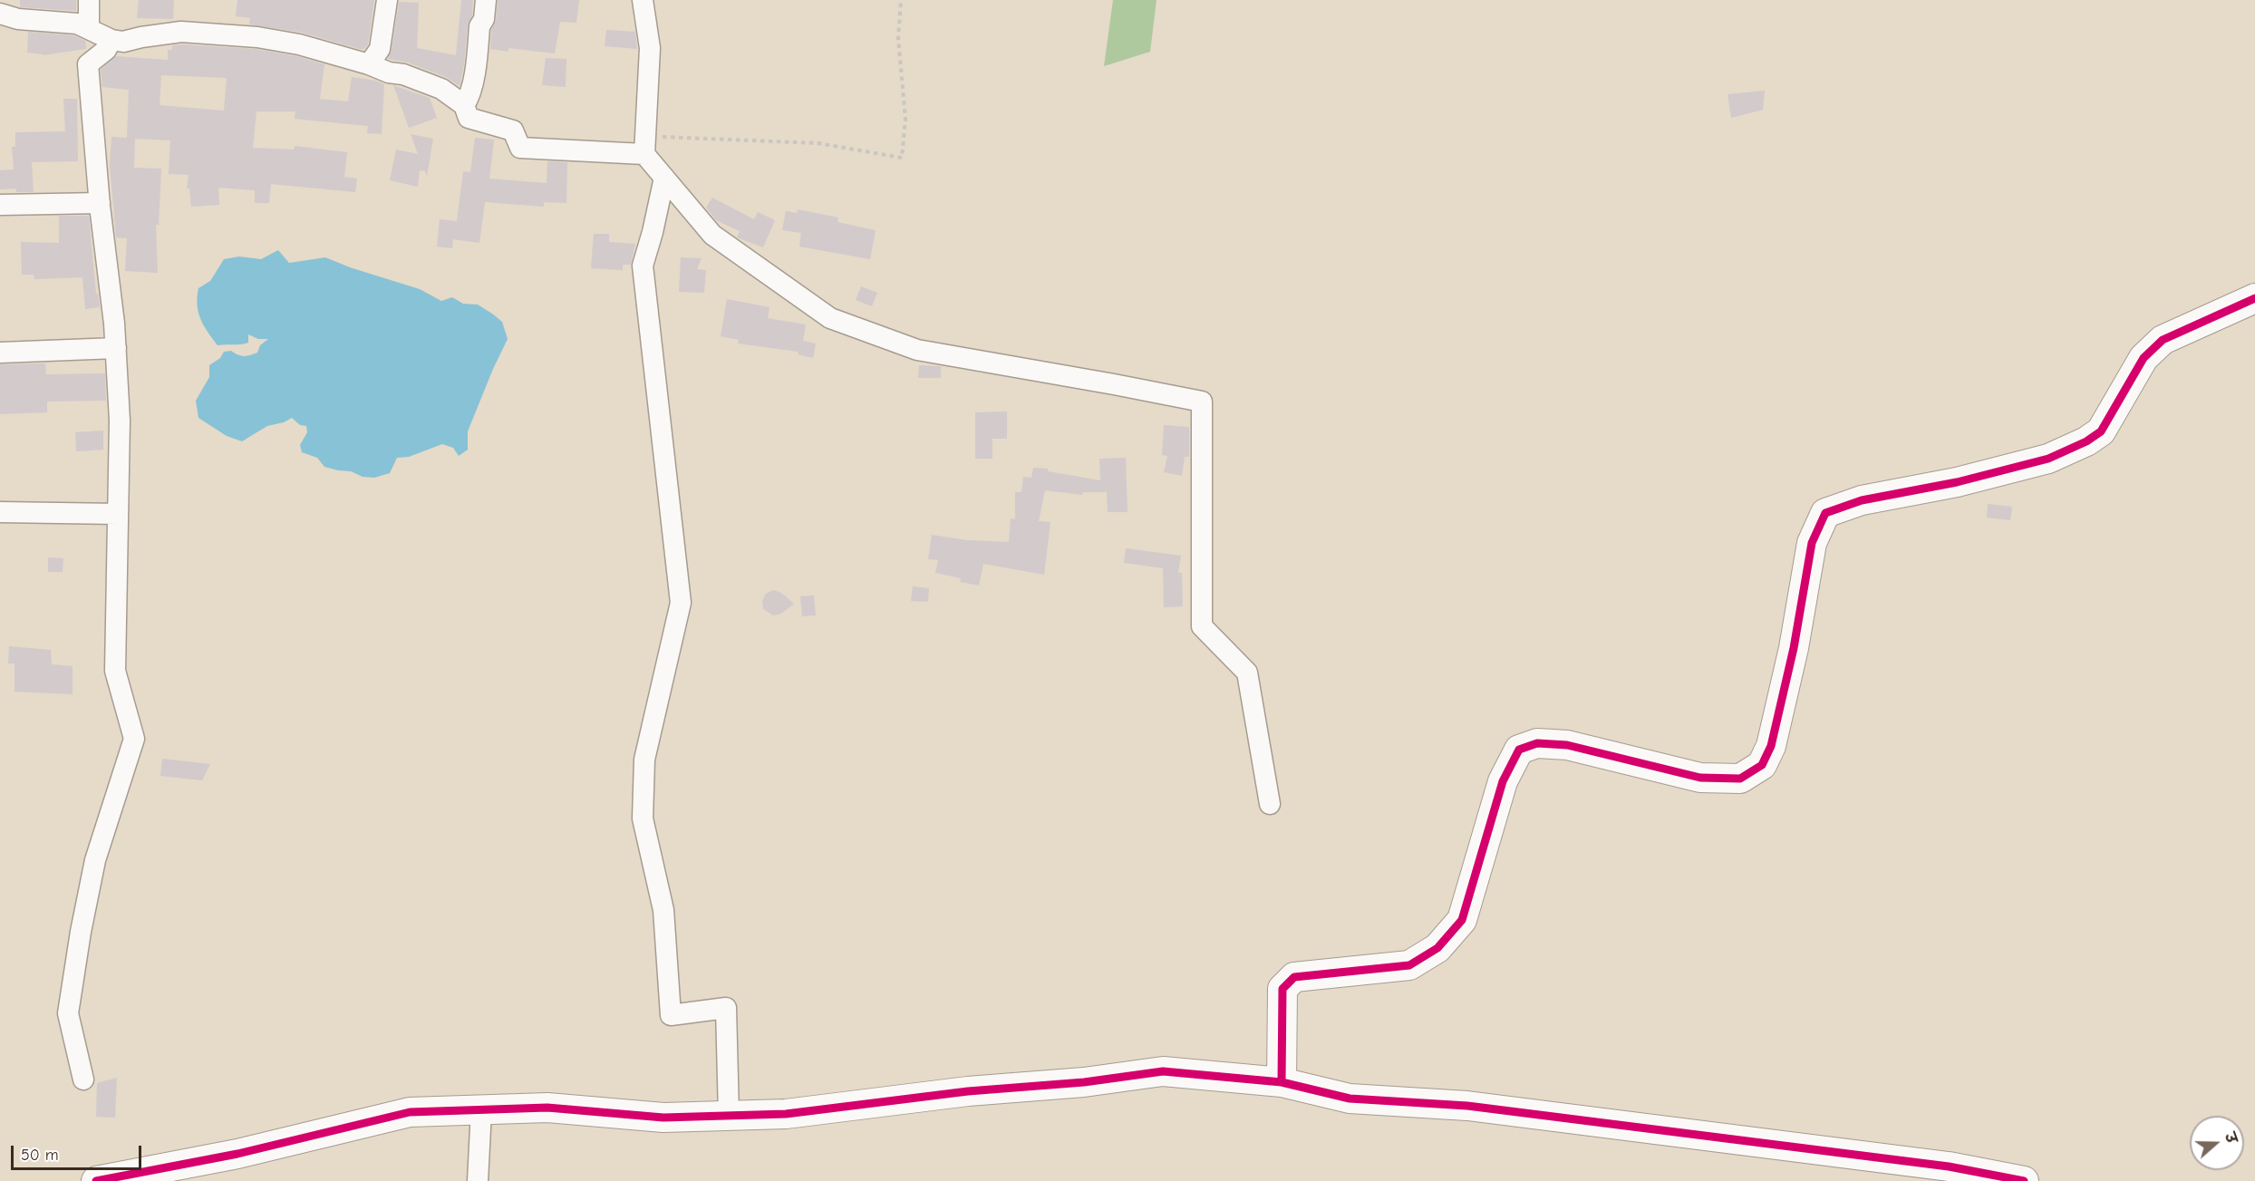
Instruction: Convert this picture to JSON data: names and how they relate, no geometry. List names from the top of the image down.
{
  "scale_bar": "50 m",
  "north": "right"
}
